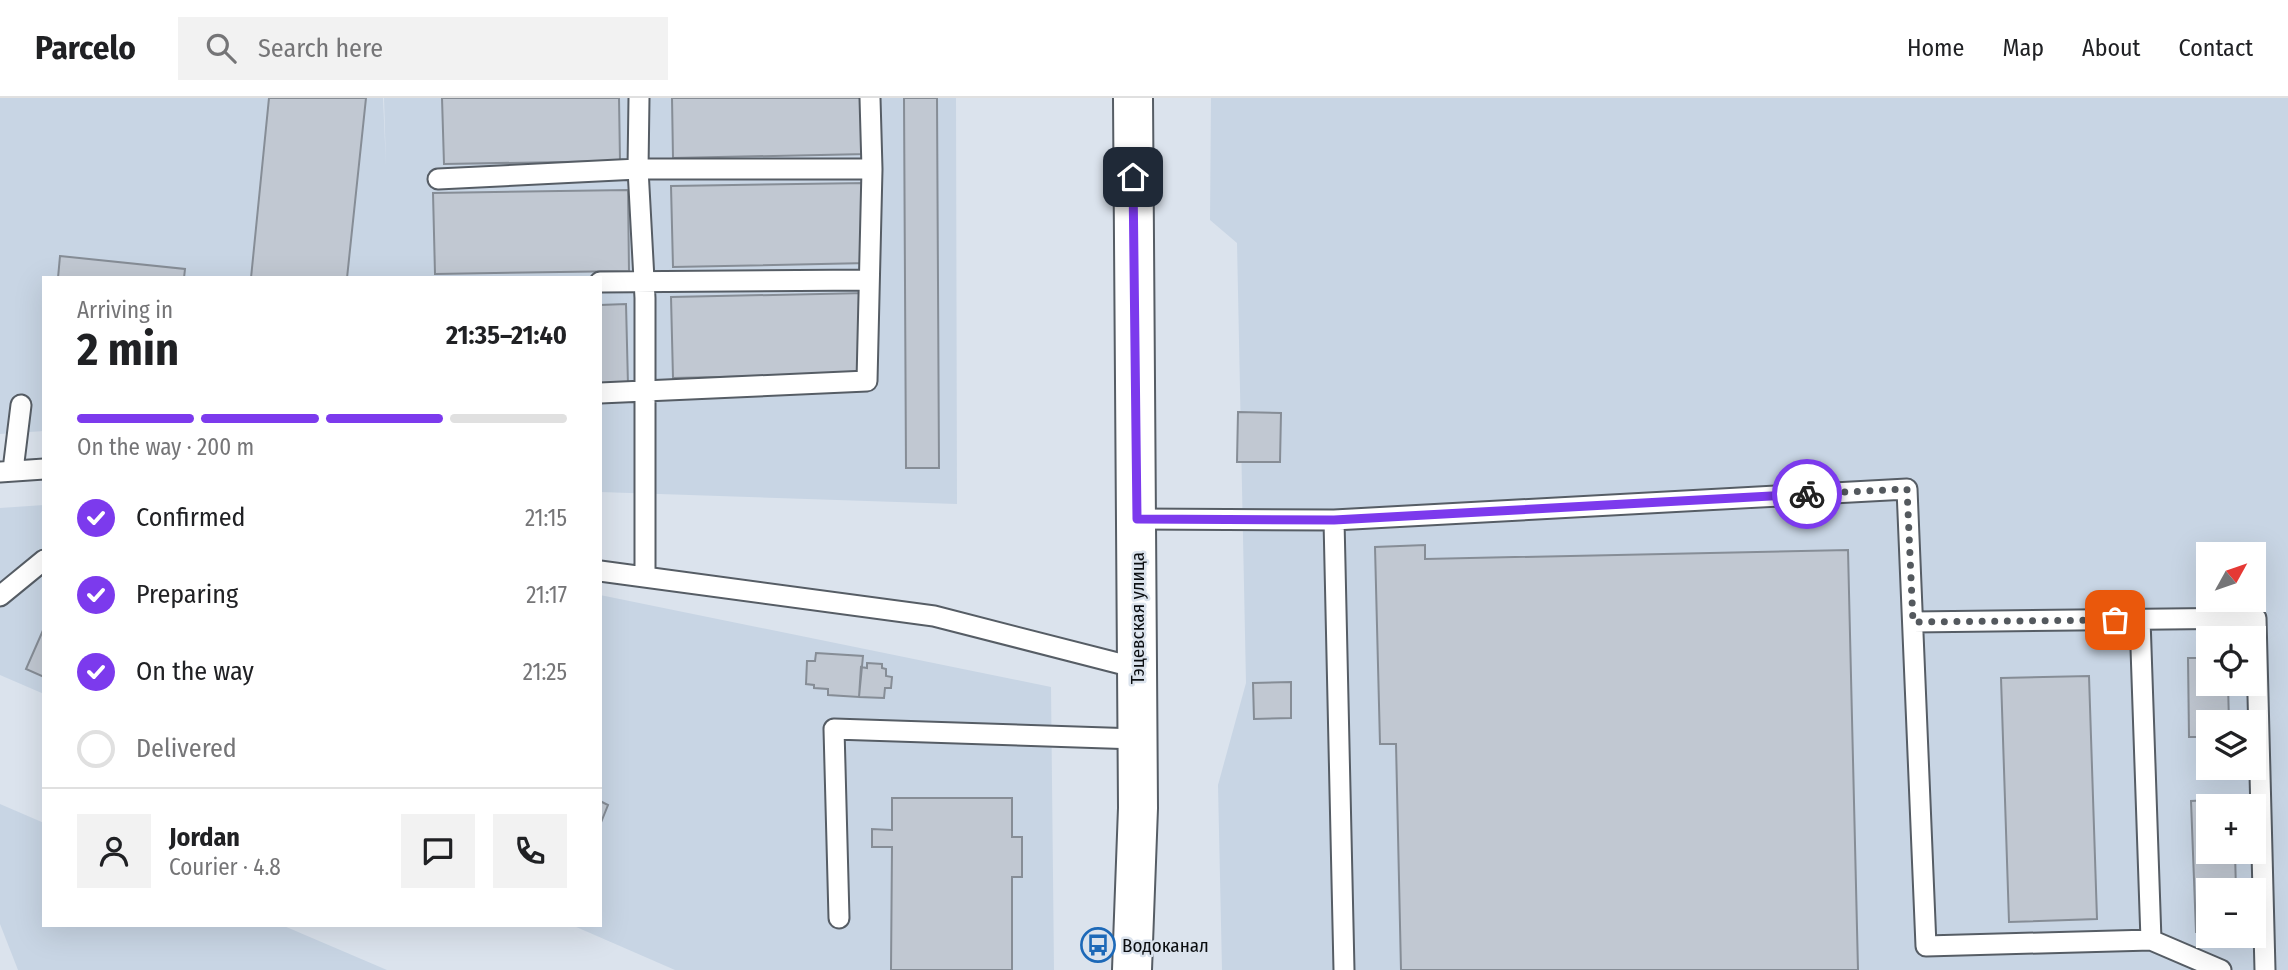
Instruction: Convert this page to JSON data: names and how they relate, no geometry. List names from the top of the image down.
{
  "streets": {
    "main road": ["Тэцевская улица"]
  },
  "places": {
    "bus stop": ["Водоканал"]
  },
  "north": "top right",
  "page": {
    "header": "Parcelo",
    "search": "Search here",
    "nav": [
      "Home",
      "Map",
      "About",
      "Contact"
    ],
    "heading": ["2 min", "Arriving in", "21:35–21:40"],
    "panel": ["Jordan", "Courier · 4.8"],
    "bar": "On the way · 200 m",
    "list": [
      ["Confirmed", "21:15"],
      ["Preparing", "21:17"],
      ["On the way", "21:25"],
      "Delivered"
    ],
    "map_buttons": ["+", "−"]
  }
}
